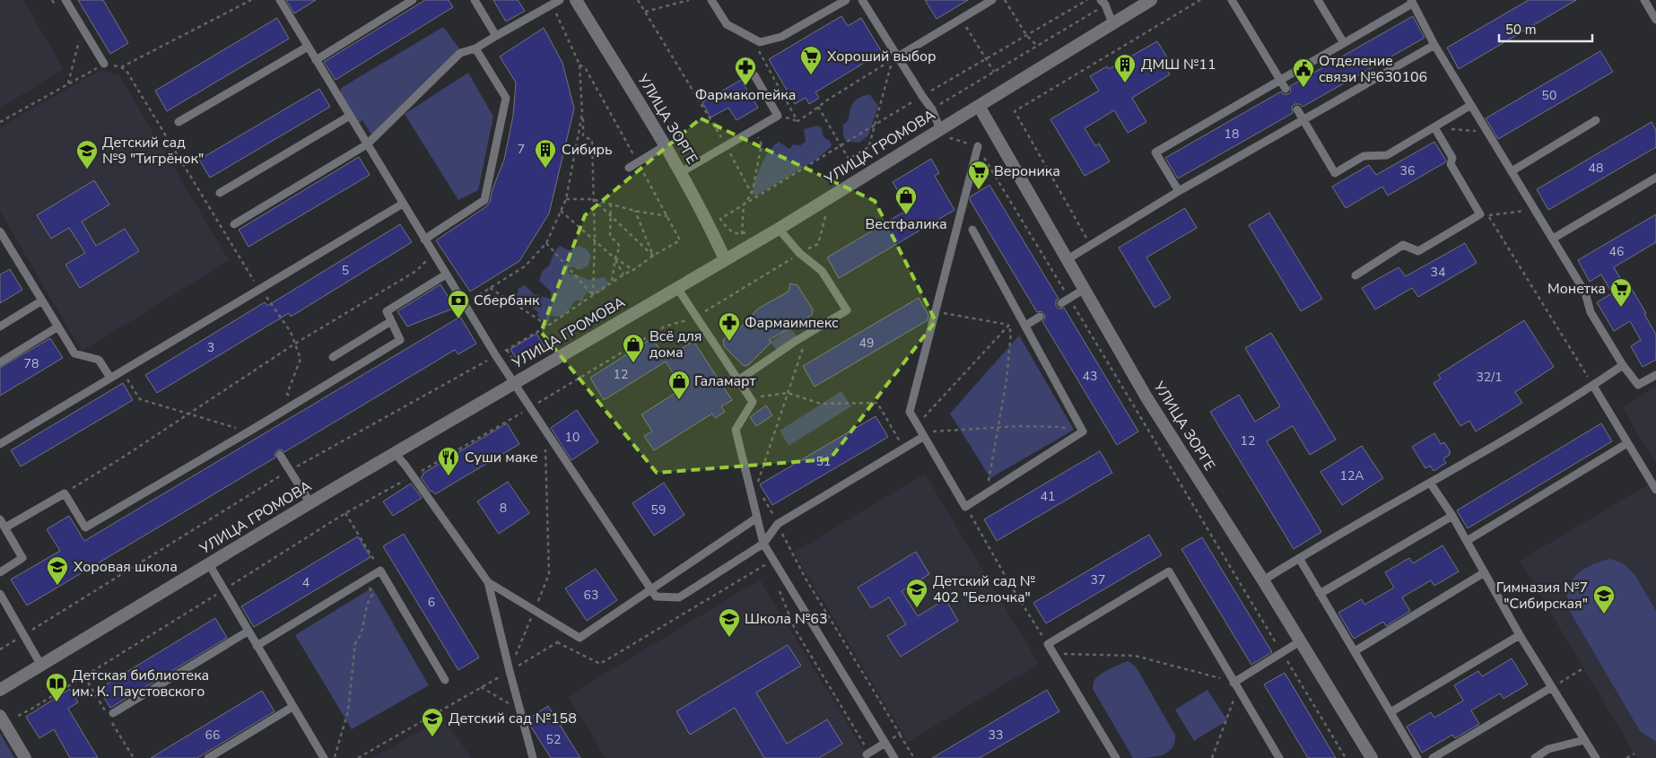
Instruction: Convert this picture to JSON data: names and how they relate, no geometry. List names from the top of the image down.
{
  "streets": {
    "street": ["УЛИЦА ЗОРГЕ", "УЛИЦА ГРОМОВА"]
  },
  "crossings": [
    ["УЛИЦА ЗОРГЕ", "УЛИЦА ГРОМОВА"]
  ],
  "places": {
    "supermarket": ["Хороший выбор", "Вероника", "Монетка"],
    "building": ["ДМШ №11", "Сибирь"],
    "pharmacy": ["Фармакопейка", "Фармаимпекс"],
    "public building": ["Отделение связи №630106"],
    "school or university": [
      "Детский сад №9 \"Тигрёнок\"",
      "Хоровая школа",
      "Детский сад № 402 \"Белочка\"",
      "Гимназия №7 \"Сибирская\"",
      "Школа №63",
      "Детский сад №158"
    ],
    "shop": ["Вестфалика", "Всё для дома", "Галамарт"],
    "bank": ["Сбербанк"],
    "restaurant": ["Суши маке"],
    "library": ["Детская библиотека им. К. Паустовского"]
  },
  "house_numbers": [
    "50",
    "18",
    "7",
    "48",
    "36",
    "46",
    "5",
    "34",
    "49",
    "3",
    "78",
    "12",
    "43",
    "32/1",
    "10",
    "12",
    "51",
    "12А",
    "41",
    "8",
    "59",
    "37",
    "4",
    "63",
    "6",
    "66",
    "33",
    "52"
  ],
  "scale_bar": "50 m"
}
